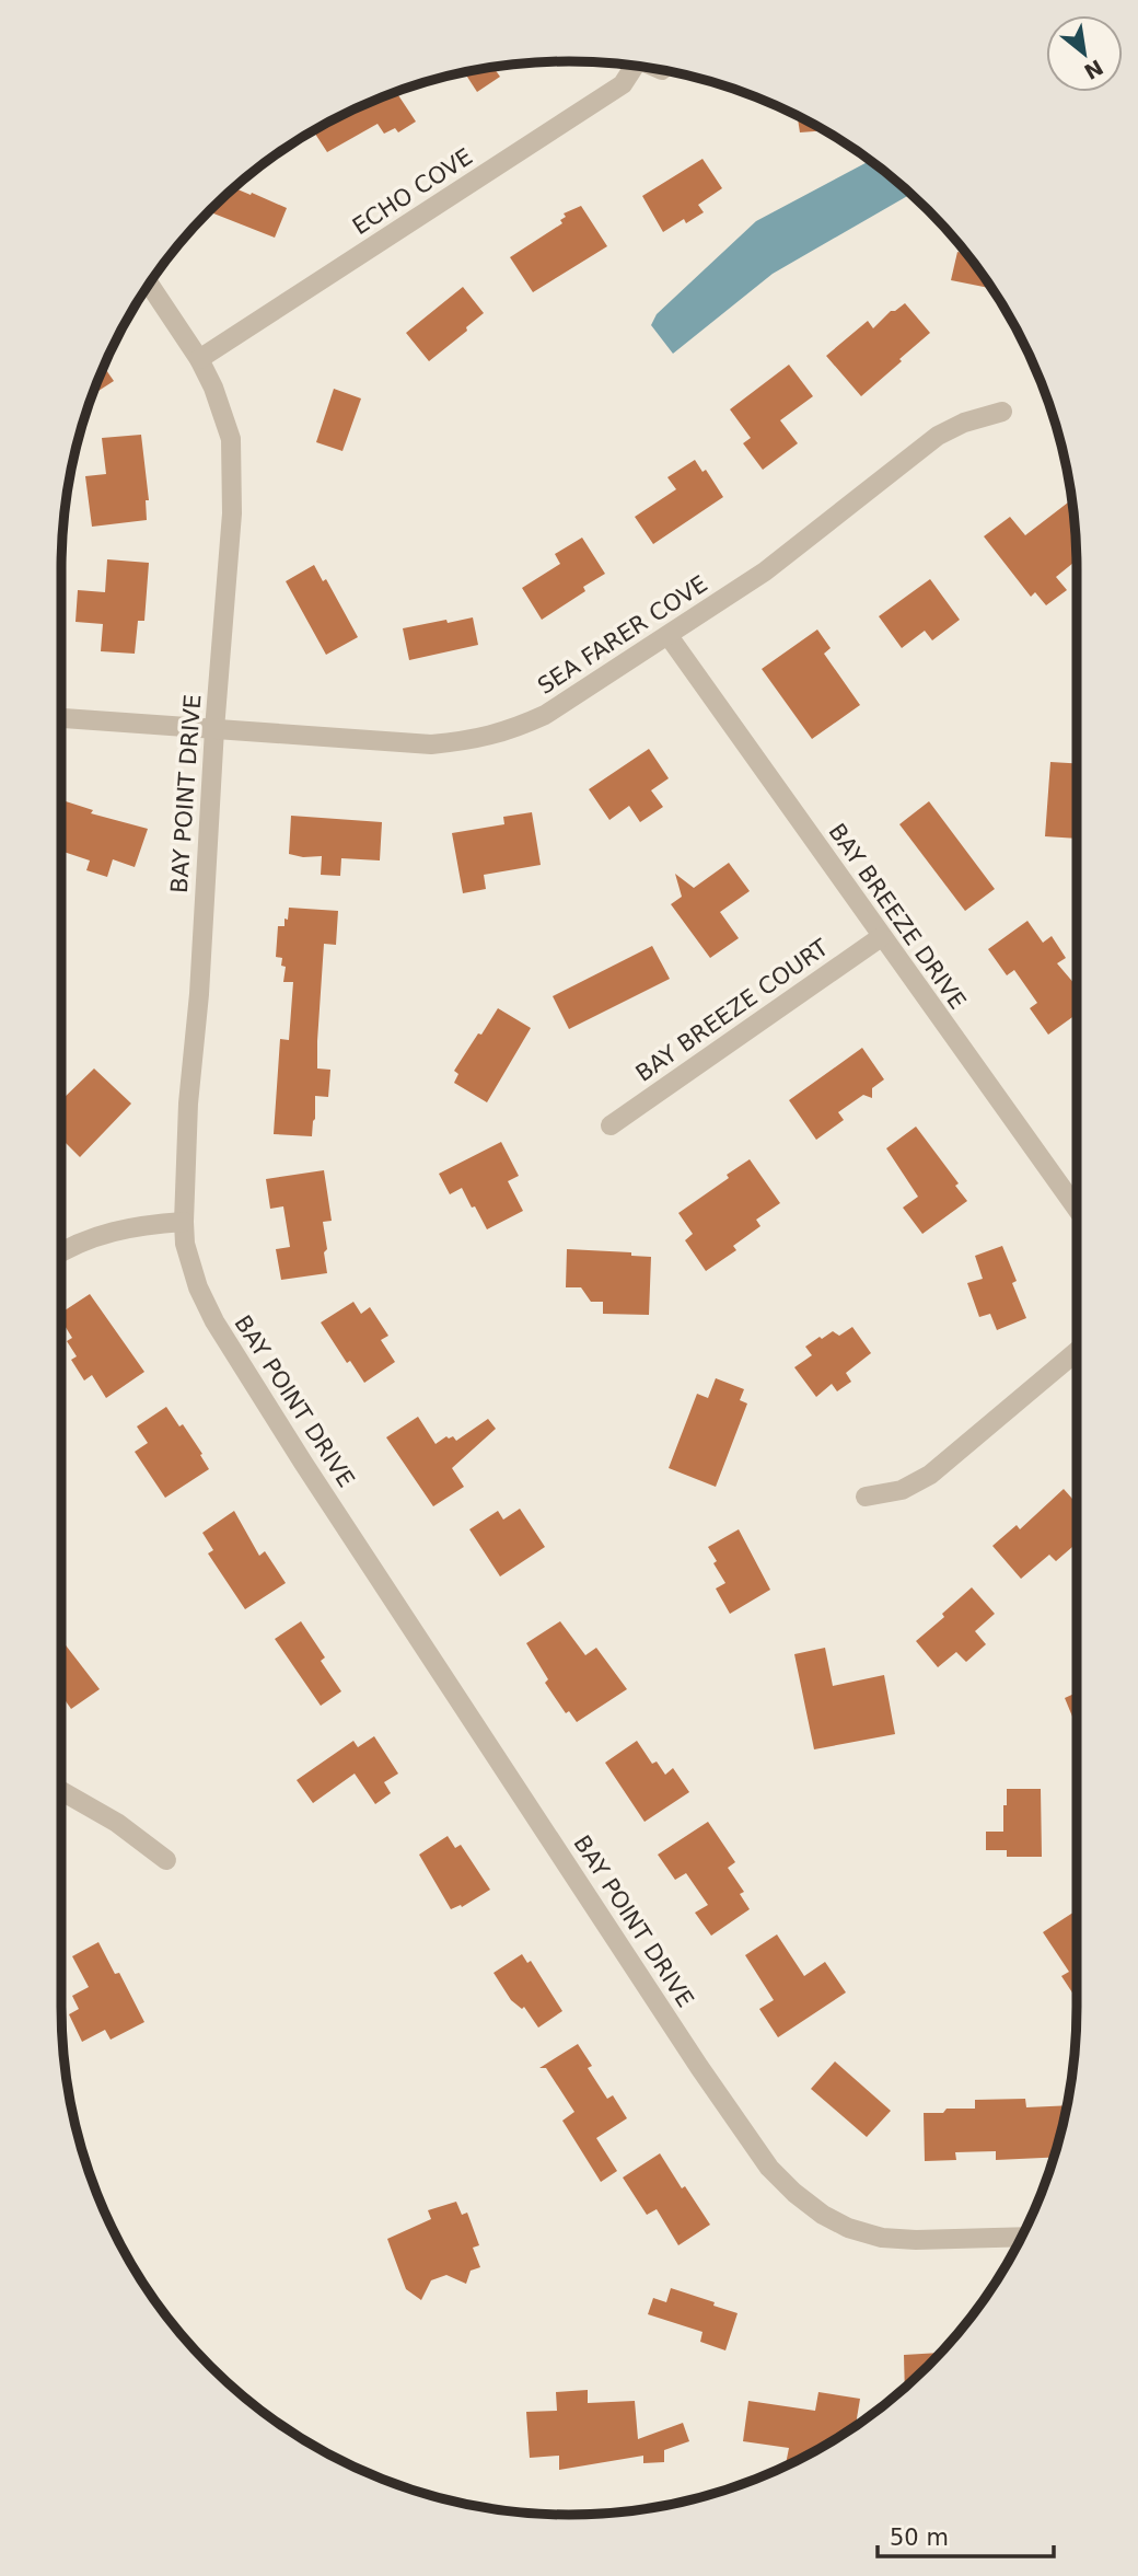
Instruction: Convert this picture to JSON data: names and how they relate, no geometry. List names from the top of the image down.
{
  "streets": {
    "street": [
      "ECHO COVE",
      "SEA FARER COVE",
      "BAY POINT DRIVE",
      "BAY BREEZE DRIVE",
      "BAY BREEZE COURT"
    ]
  },
  "crossings": [
    ["ECHO COVE", "BAY POINT DRIVE"],
    ["SEA FARER COVE", "BAY POINT DRIVE"],
    ["SEA FARER COVE", "BAY BREEZE DRIVE"],
    ["BAY BREEZE DRIVE", "BAY BREEZE COURT"]
  ],
  "scale_bar": "50 m",
  "north": "bottom right"
}
